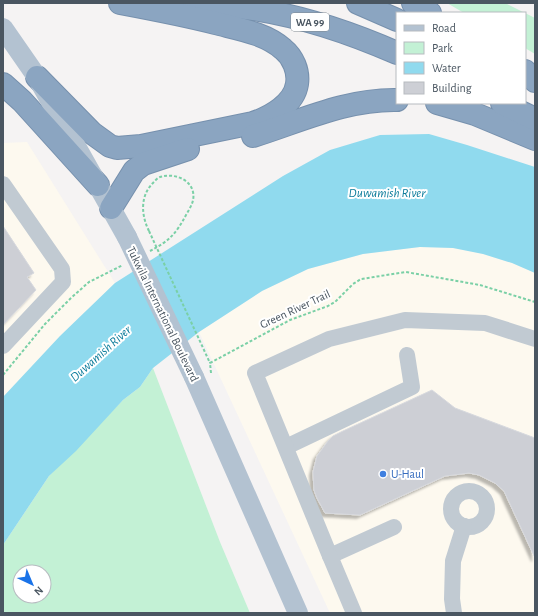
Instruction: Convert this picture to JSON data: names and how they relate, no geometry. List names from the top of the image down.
{
  "streets": {
    "highway": ["WA 99"],
    "main road": ["Tukwila International Boulevard"],
    "path": ["Green River Trail"]
  },
  "water": ["Duwamish River"],
  "places": ["U-Haul"],
  "legend": [
    "Road",
    "Park",
    "Water",
    "Building"
  ],
  "north": "bottom right"
}
